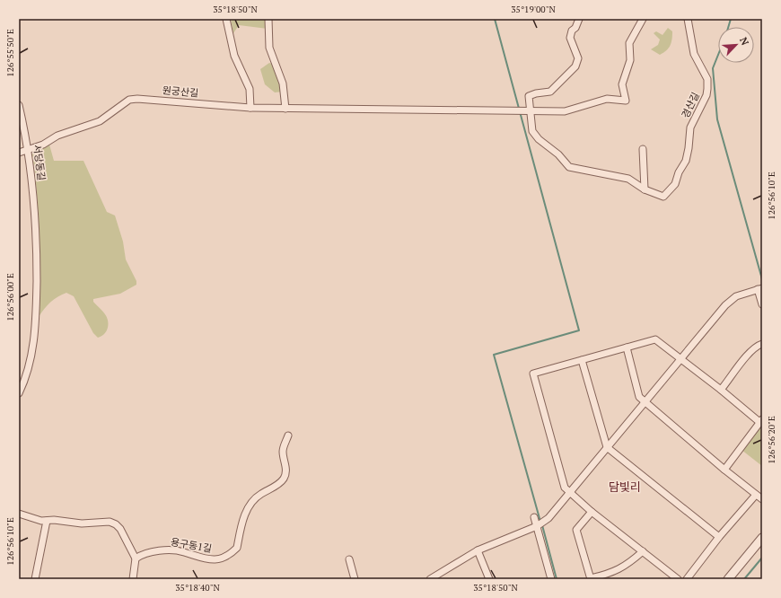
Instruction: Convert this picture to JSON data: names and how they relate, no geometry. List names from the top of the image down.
{
  "streets": {
    "street": [
      "원궁산길",
      "경산길",
      "서당동길",
      "용구동1길"
    ]
  },
  "crossings": [
    ["원궁산길", "경산길"],
    ["원궁산길", "서당동길"]
  ],
  "districts": ["담빛리"],
  "north": "top right",
  "coordinates": [
    "35°18'50\"N",
    "35°19'00\"N",
    "126°55'50\"E",
    "126°56'10\"E",
    "126°56'00\"E",
    "126°56'20\"E",
    "35°18'40\"N"
  ]
}
